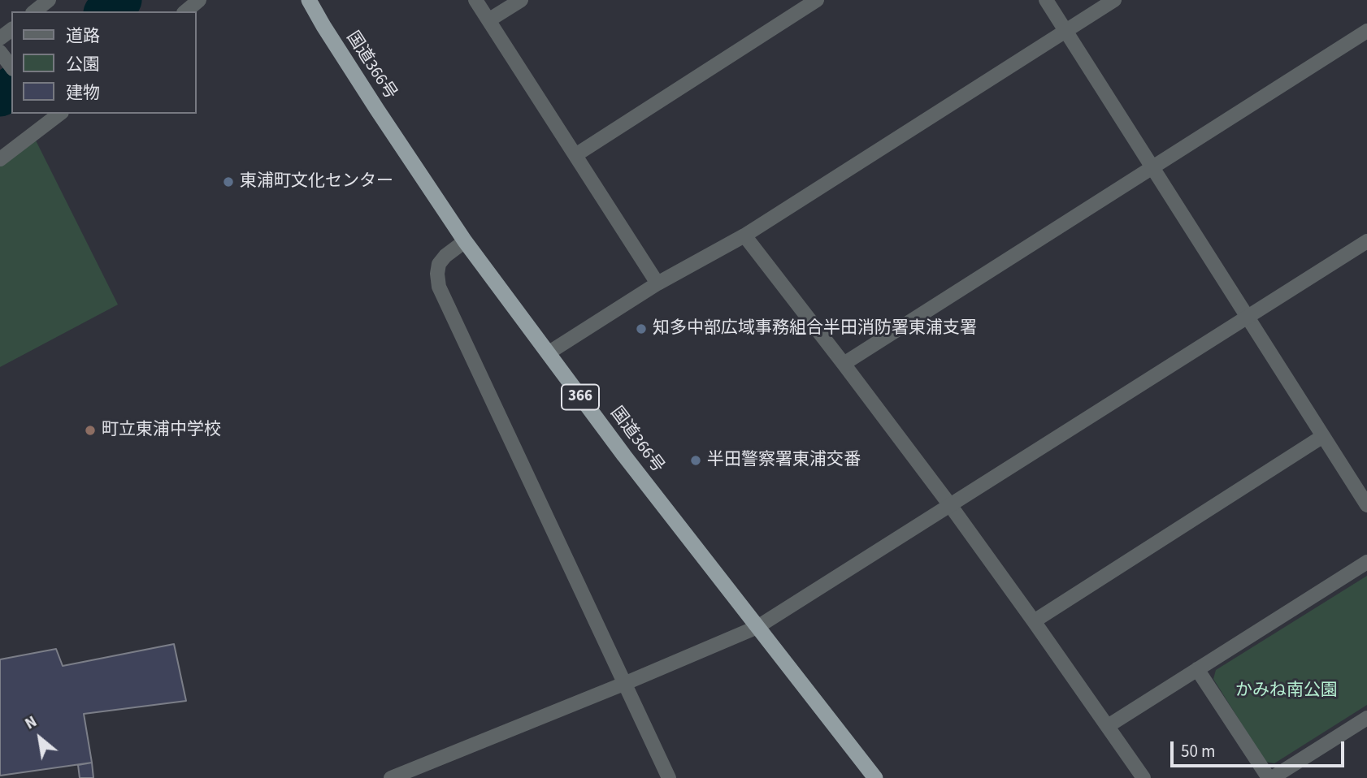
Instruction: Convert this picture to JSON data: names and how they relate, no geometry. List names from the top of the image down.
{
  "streets": {
    "highway": ["国道366号", "366"]
  },
  "parks": ["かみね南公園"],
  "places": [
    "東浦町文化センター",
    "知多中部広域事務組合半田消防署東浦支署",
    "町立東浦中学校",
    "半田警察署東浦交番"
  ],
  "legend": ["道路", "公園", "建物"],
  "scale_bar": "50 m",
  "north": "top left"
}
